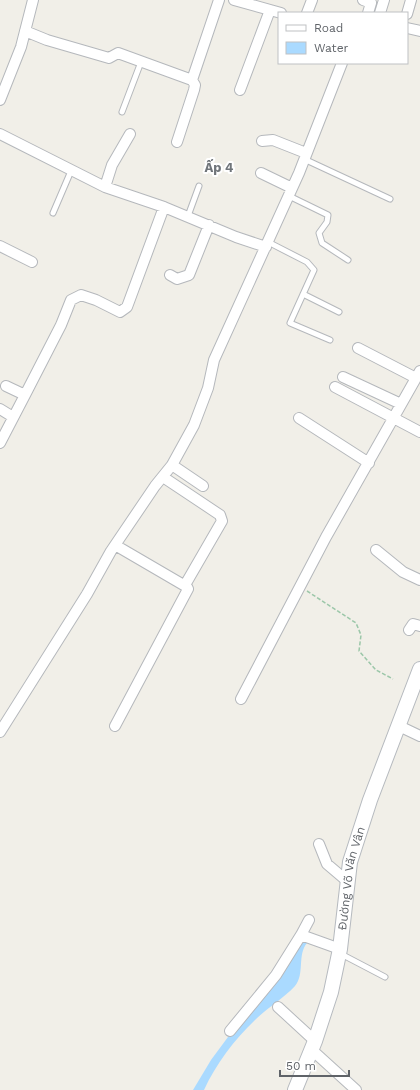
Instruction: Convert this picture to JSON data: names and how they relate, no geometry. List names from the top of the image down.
{
  "streets": {
    "street": ["Đường Võ Văn Vân"]
  },
  "districts": ["Ấp 4"],
  "legend": ["Road", "Water"],
  "scale_bar": "50 m"
}
